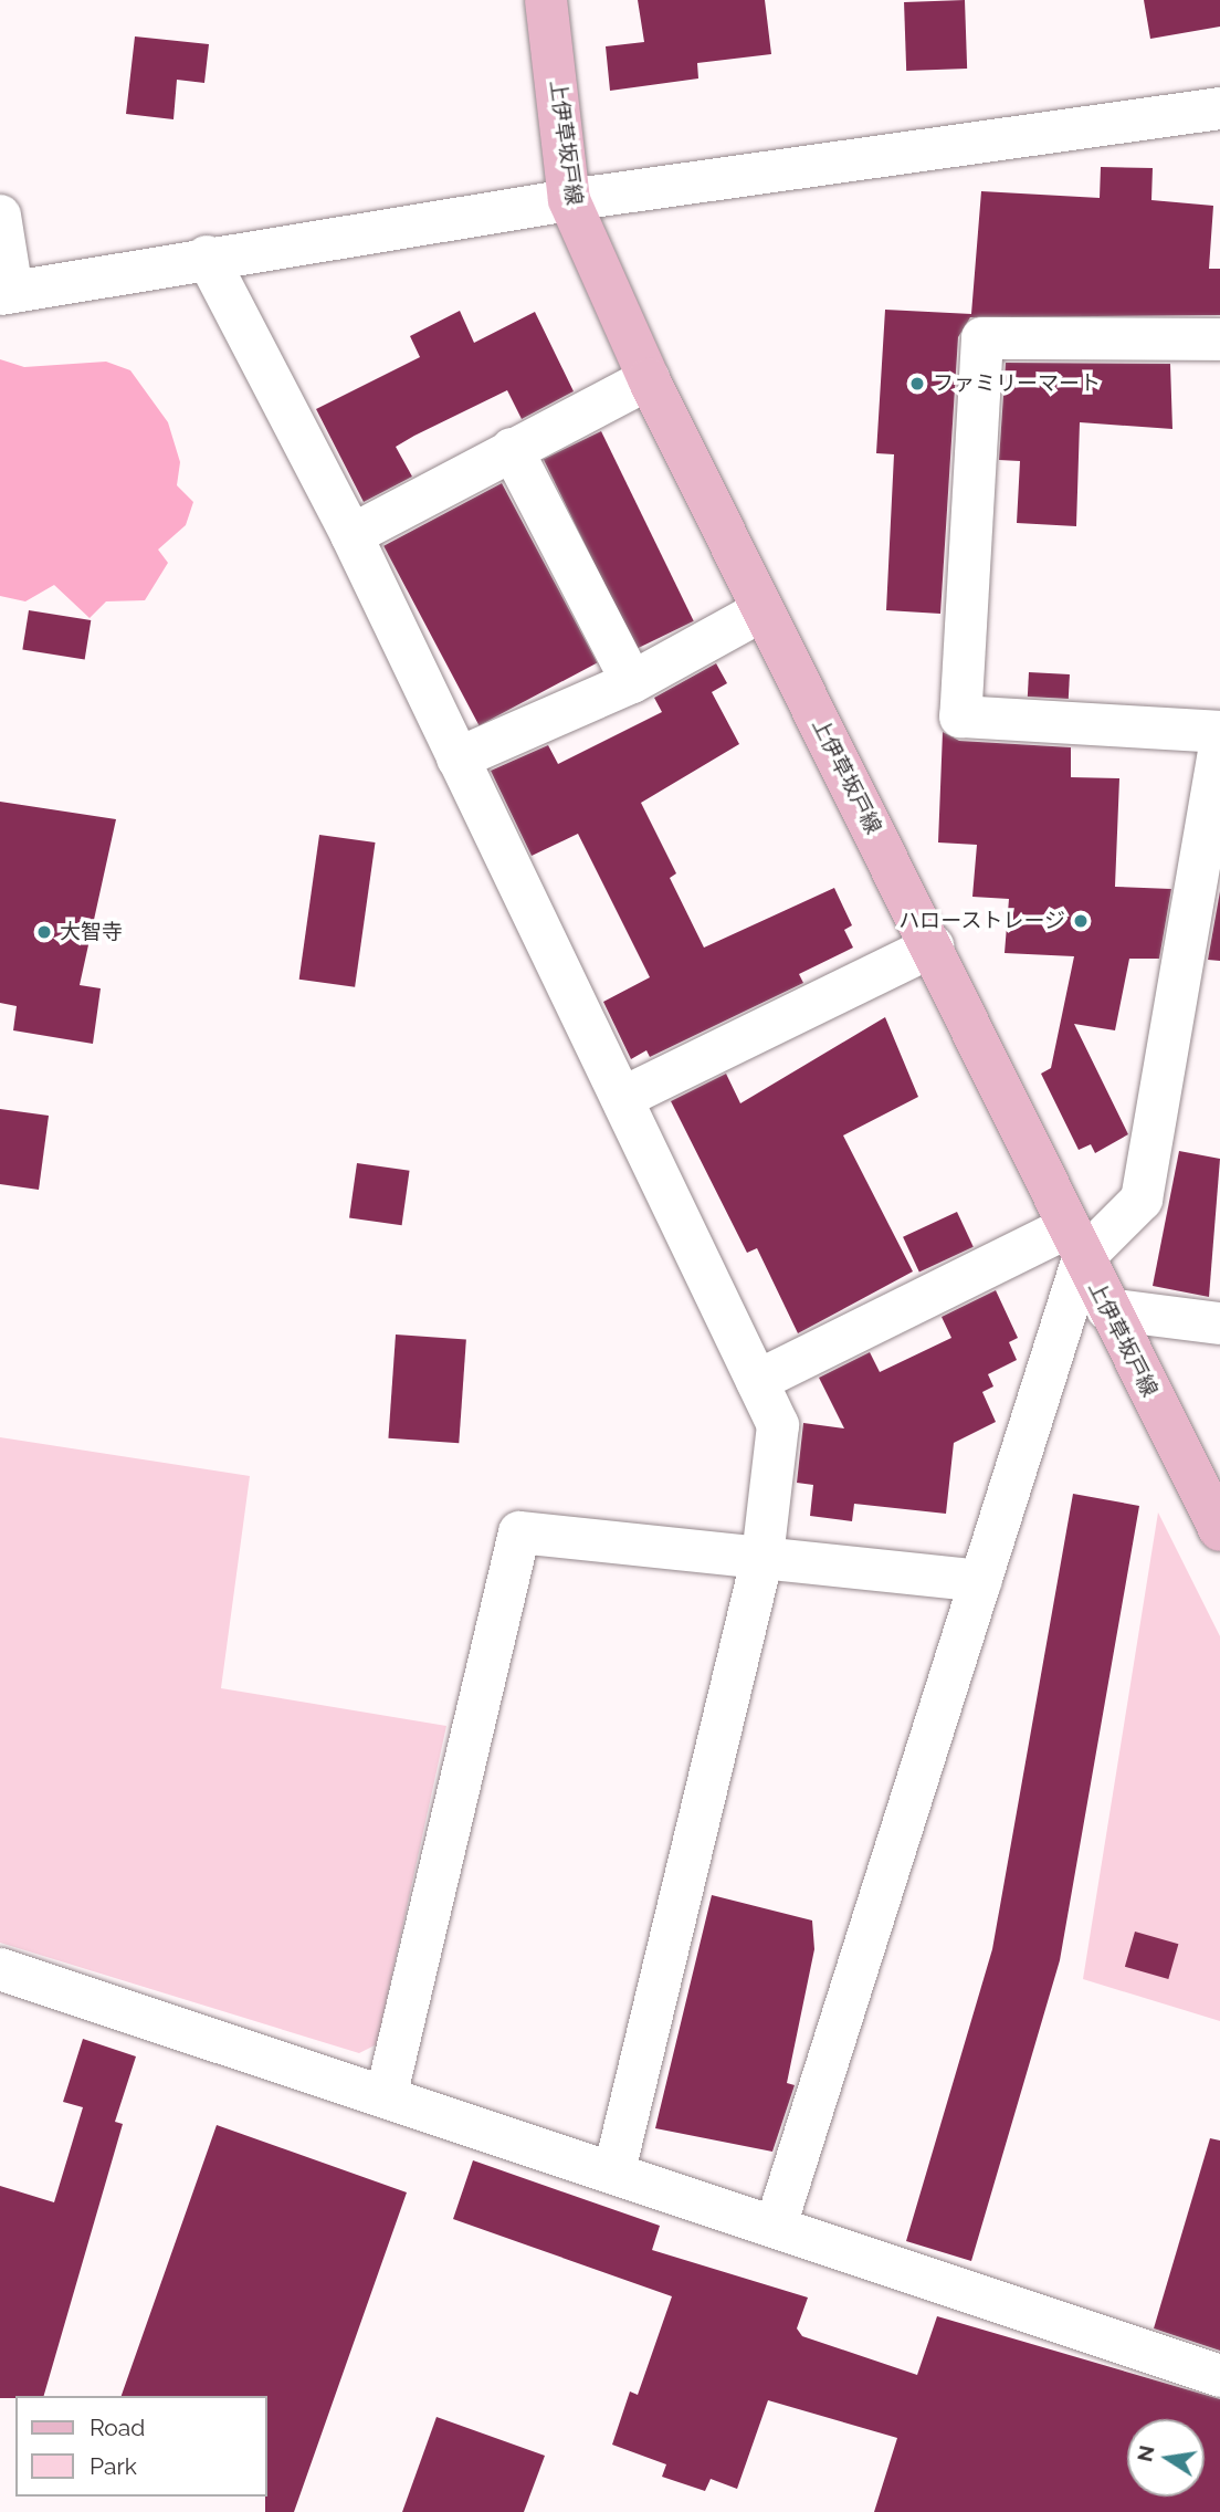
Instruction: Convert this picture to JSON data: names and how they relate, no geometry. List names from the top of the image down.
{
  "streets": {
    "main road": ["上伊草坂戸線"]
  },
  "places": ["ファミリーマート", "ハローストレージ", "大智寺"],
  "legend": ["Road", "Park"],
  "north": "left"
}
